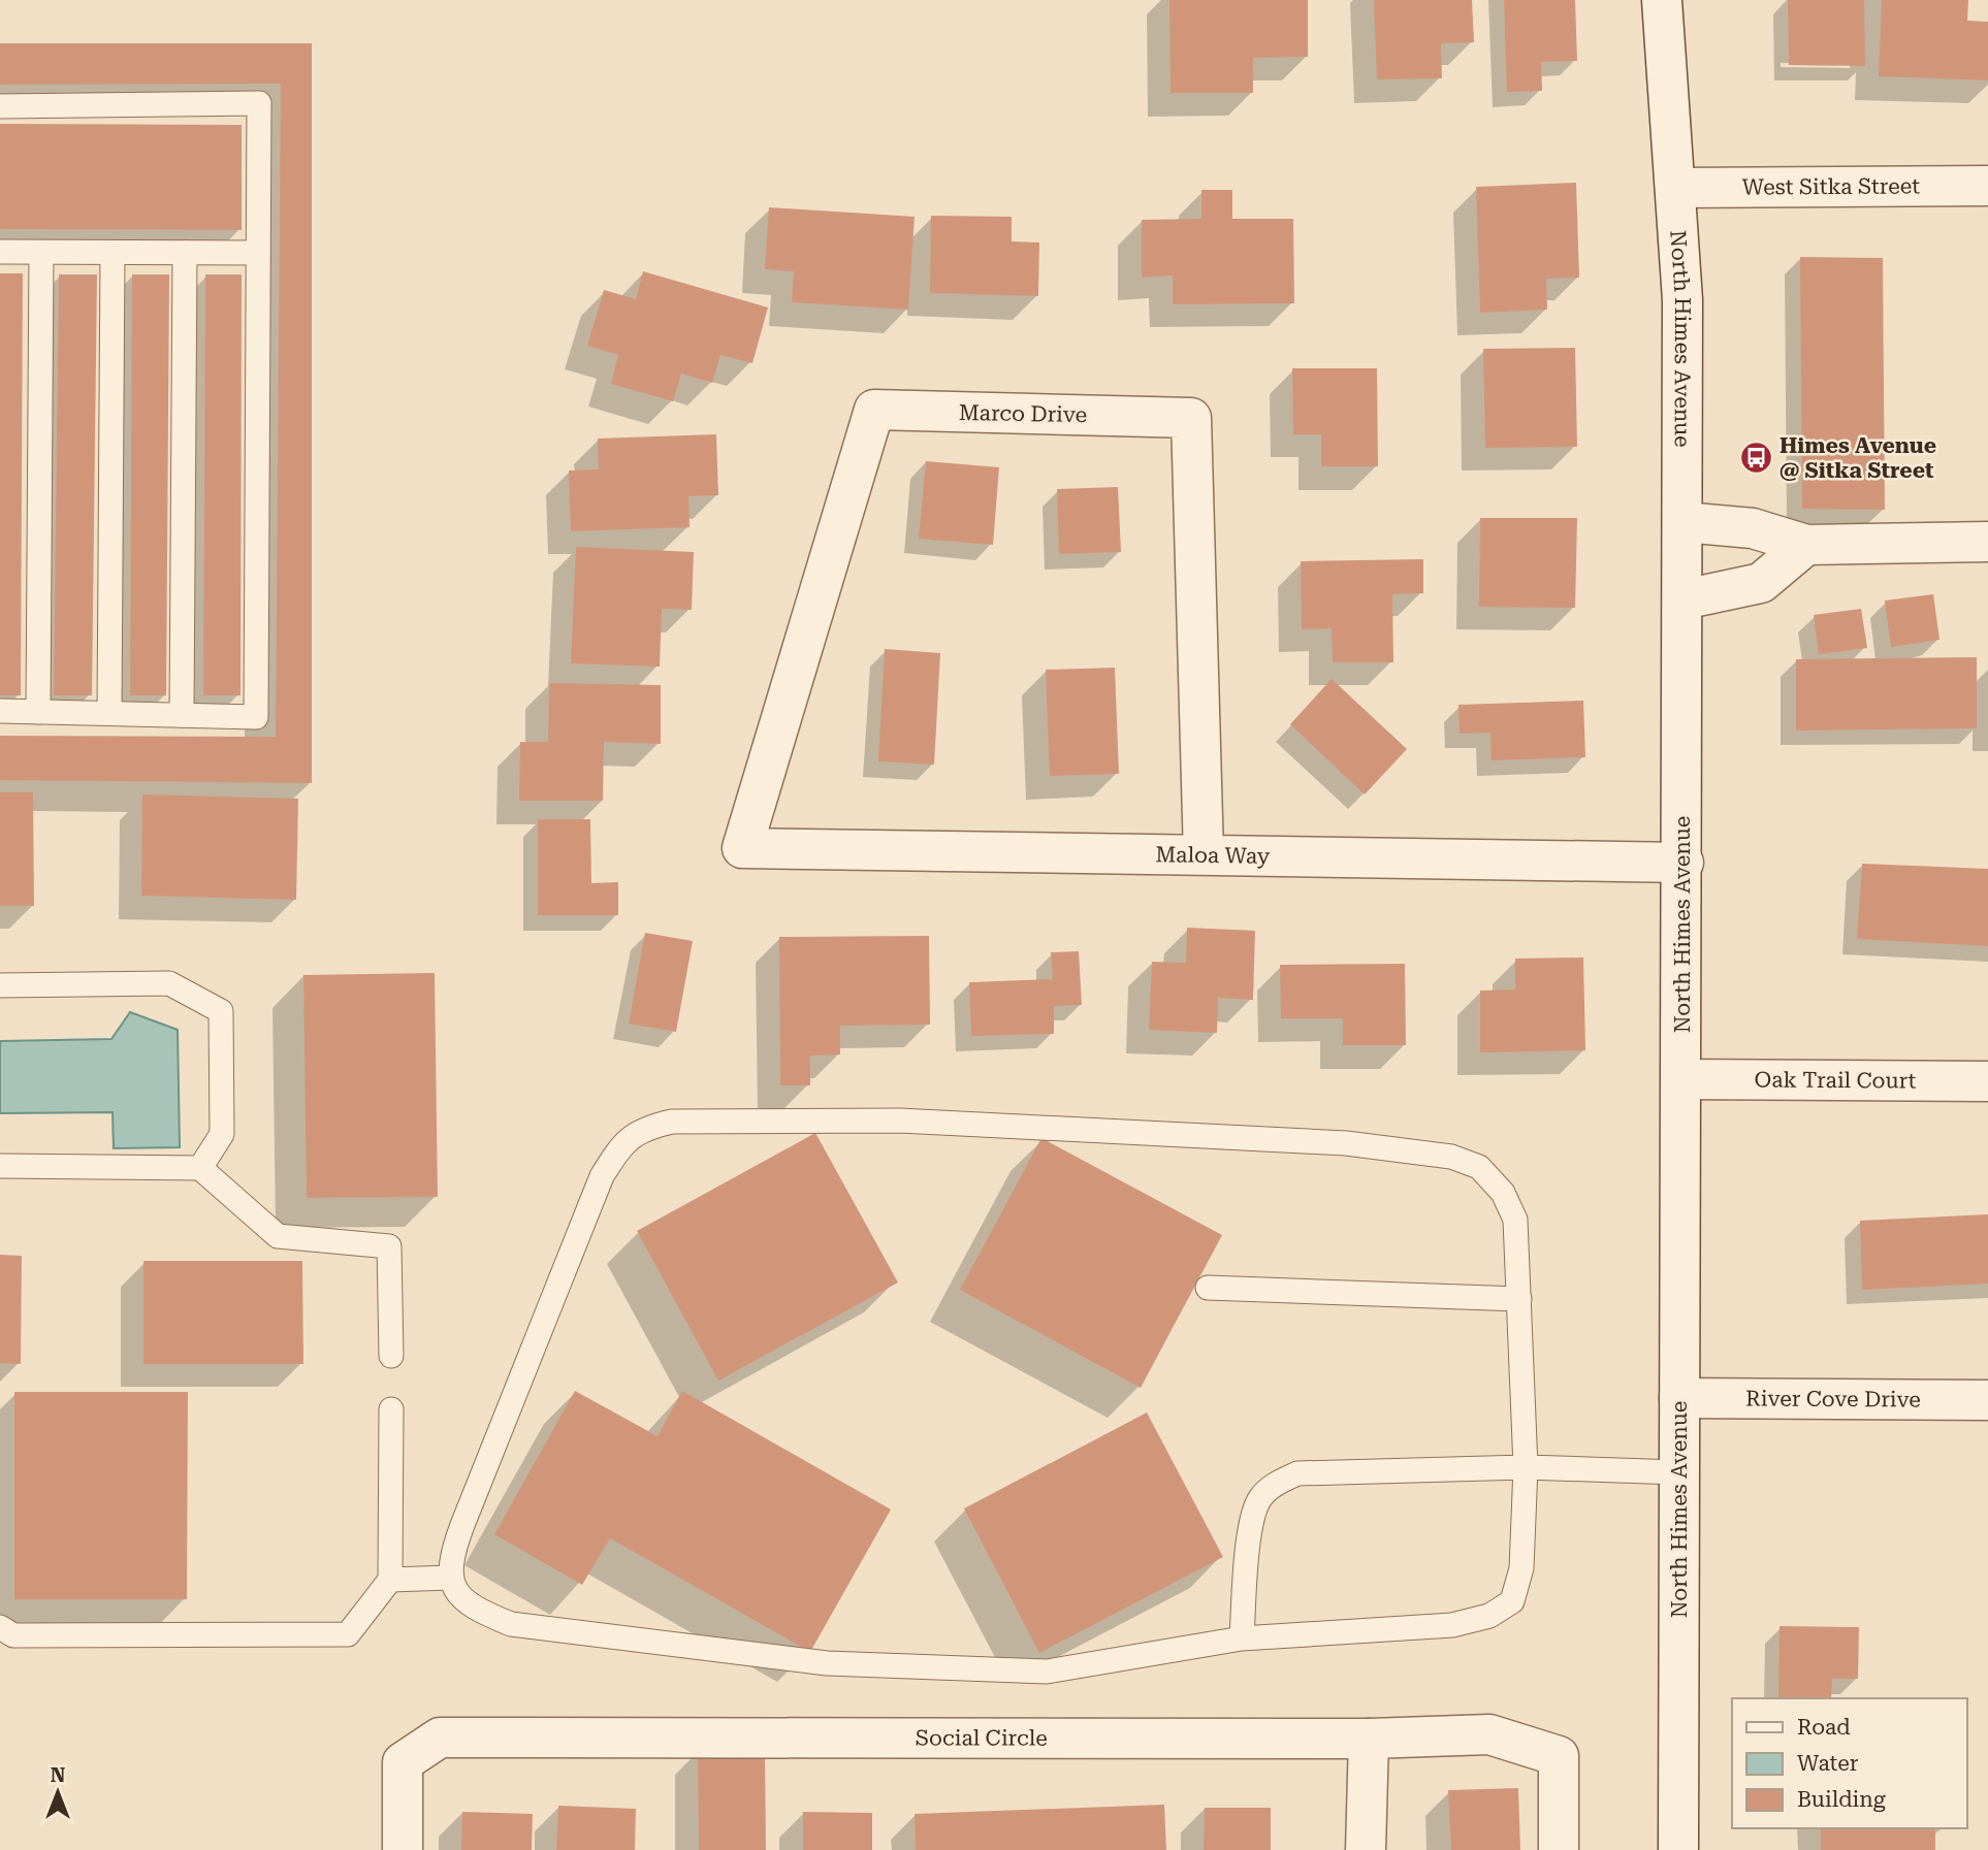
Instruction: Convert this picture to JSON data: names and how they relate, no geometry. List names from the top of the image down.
{
  "streets": {
    "street": [
      "West Sitka Street",
      "North Himes Avenue",
      "Marco Drive",
      "Maloa Way",
      "Oak Trail Court",
      "River Cove Drive",
      "Social Circle"
    ]
  },
  "crossings": [
    ["West Sitka Street", "North Himes Avenue"],
    ["North Himes Avenue", "Maloa Way"],
    ["North Himes Avenue", "Oak Trail Court"],
    ["North Himes Avenue", "River Cove Drive"],
    ["Marco Drive", "Maloa Way"]
  ],
  "places": {
    "bus stop": ["Himes Avenue @ Sitka Street"]
  },
  "legend": ["Road", "Water", "Building"],
  "north": "top"
}
